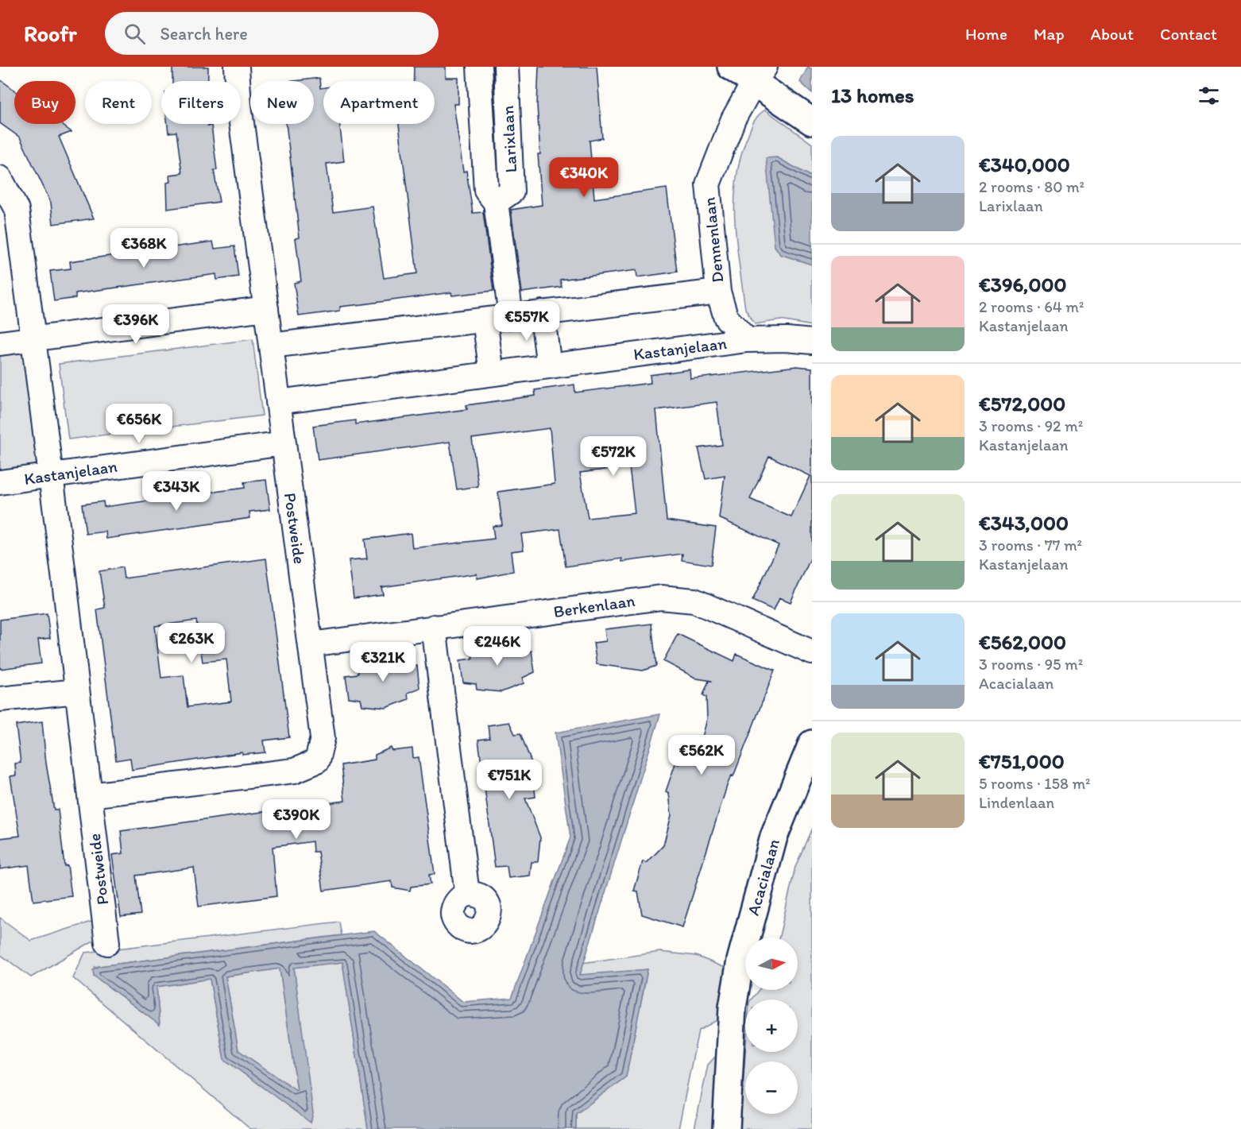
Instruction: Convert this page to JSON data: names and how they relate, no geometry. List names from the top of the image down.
{
  "streets": {
    "street": [
      "Larixlaan",
      "Dennenlaan",
      "Kastanjelaan",
      "Postweide",
      "Berkenlaan",
      "Acacialaan"
    ]
  },
  "crossings": [
    ["Dennenlaan", "Kastanjelaan"],
    ["Kastanjelaan", "Postweide"],
    ["Postweide", "Berkenlaan"]
  ],
  "north": "right",
  "page": {
    "header": "Roofr",
    "search": "Search here",
    "nav": [
      "Home",
      "Map",
      "About",
      "Contact"
    ],
    "heading": "13 homes",
    "chip": [
      "Buy",
      "Rent",
      "Filters",
      "New",
      "Apartment"
    ],
    "list": [
      {
        "name": "€340,000",
        "note": "2 rooms · 80 m² · Larixlaan"
      },
      {
        "name": "€396,000",
        "note": "2 rooms · 64 m² · Kastanjelaan"
      },
      {
        "name": "€572,000",
        "note": "3 rooms · 92 m² · Kastanjelaan"
      },
      {
        "name": "€343,000",
        "note": "3 rooms · 77 m² · Kastanjelaan"
      },
      {
        "name": "€562,000",
        "note": "3 rooms · 95 m² · Acacialaan"
      },
      {
        "name": "€751,000",
        "note": "5 rooms · 158 m² · Lindenlaan"
      }
    ],
    "price": [
      "€340K",
      "€368K",
      "€557K",
      "€396K",
      "€656K",
      "€572K",
      "€343K",
      "€263K",
      "€246K",
      "€321K",
      "€562K",
      "€751K",
      "€390K"
    ],
    "map_buttons": ["+", "−"]
  }
}
